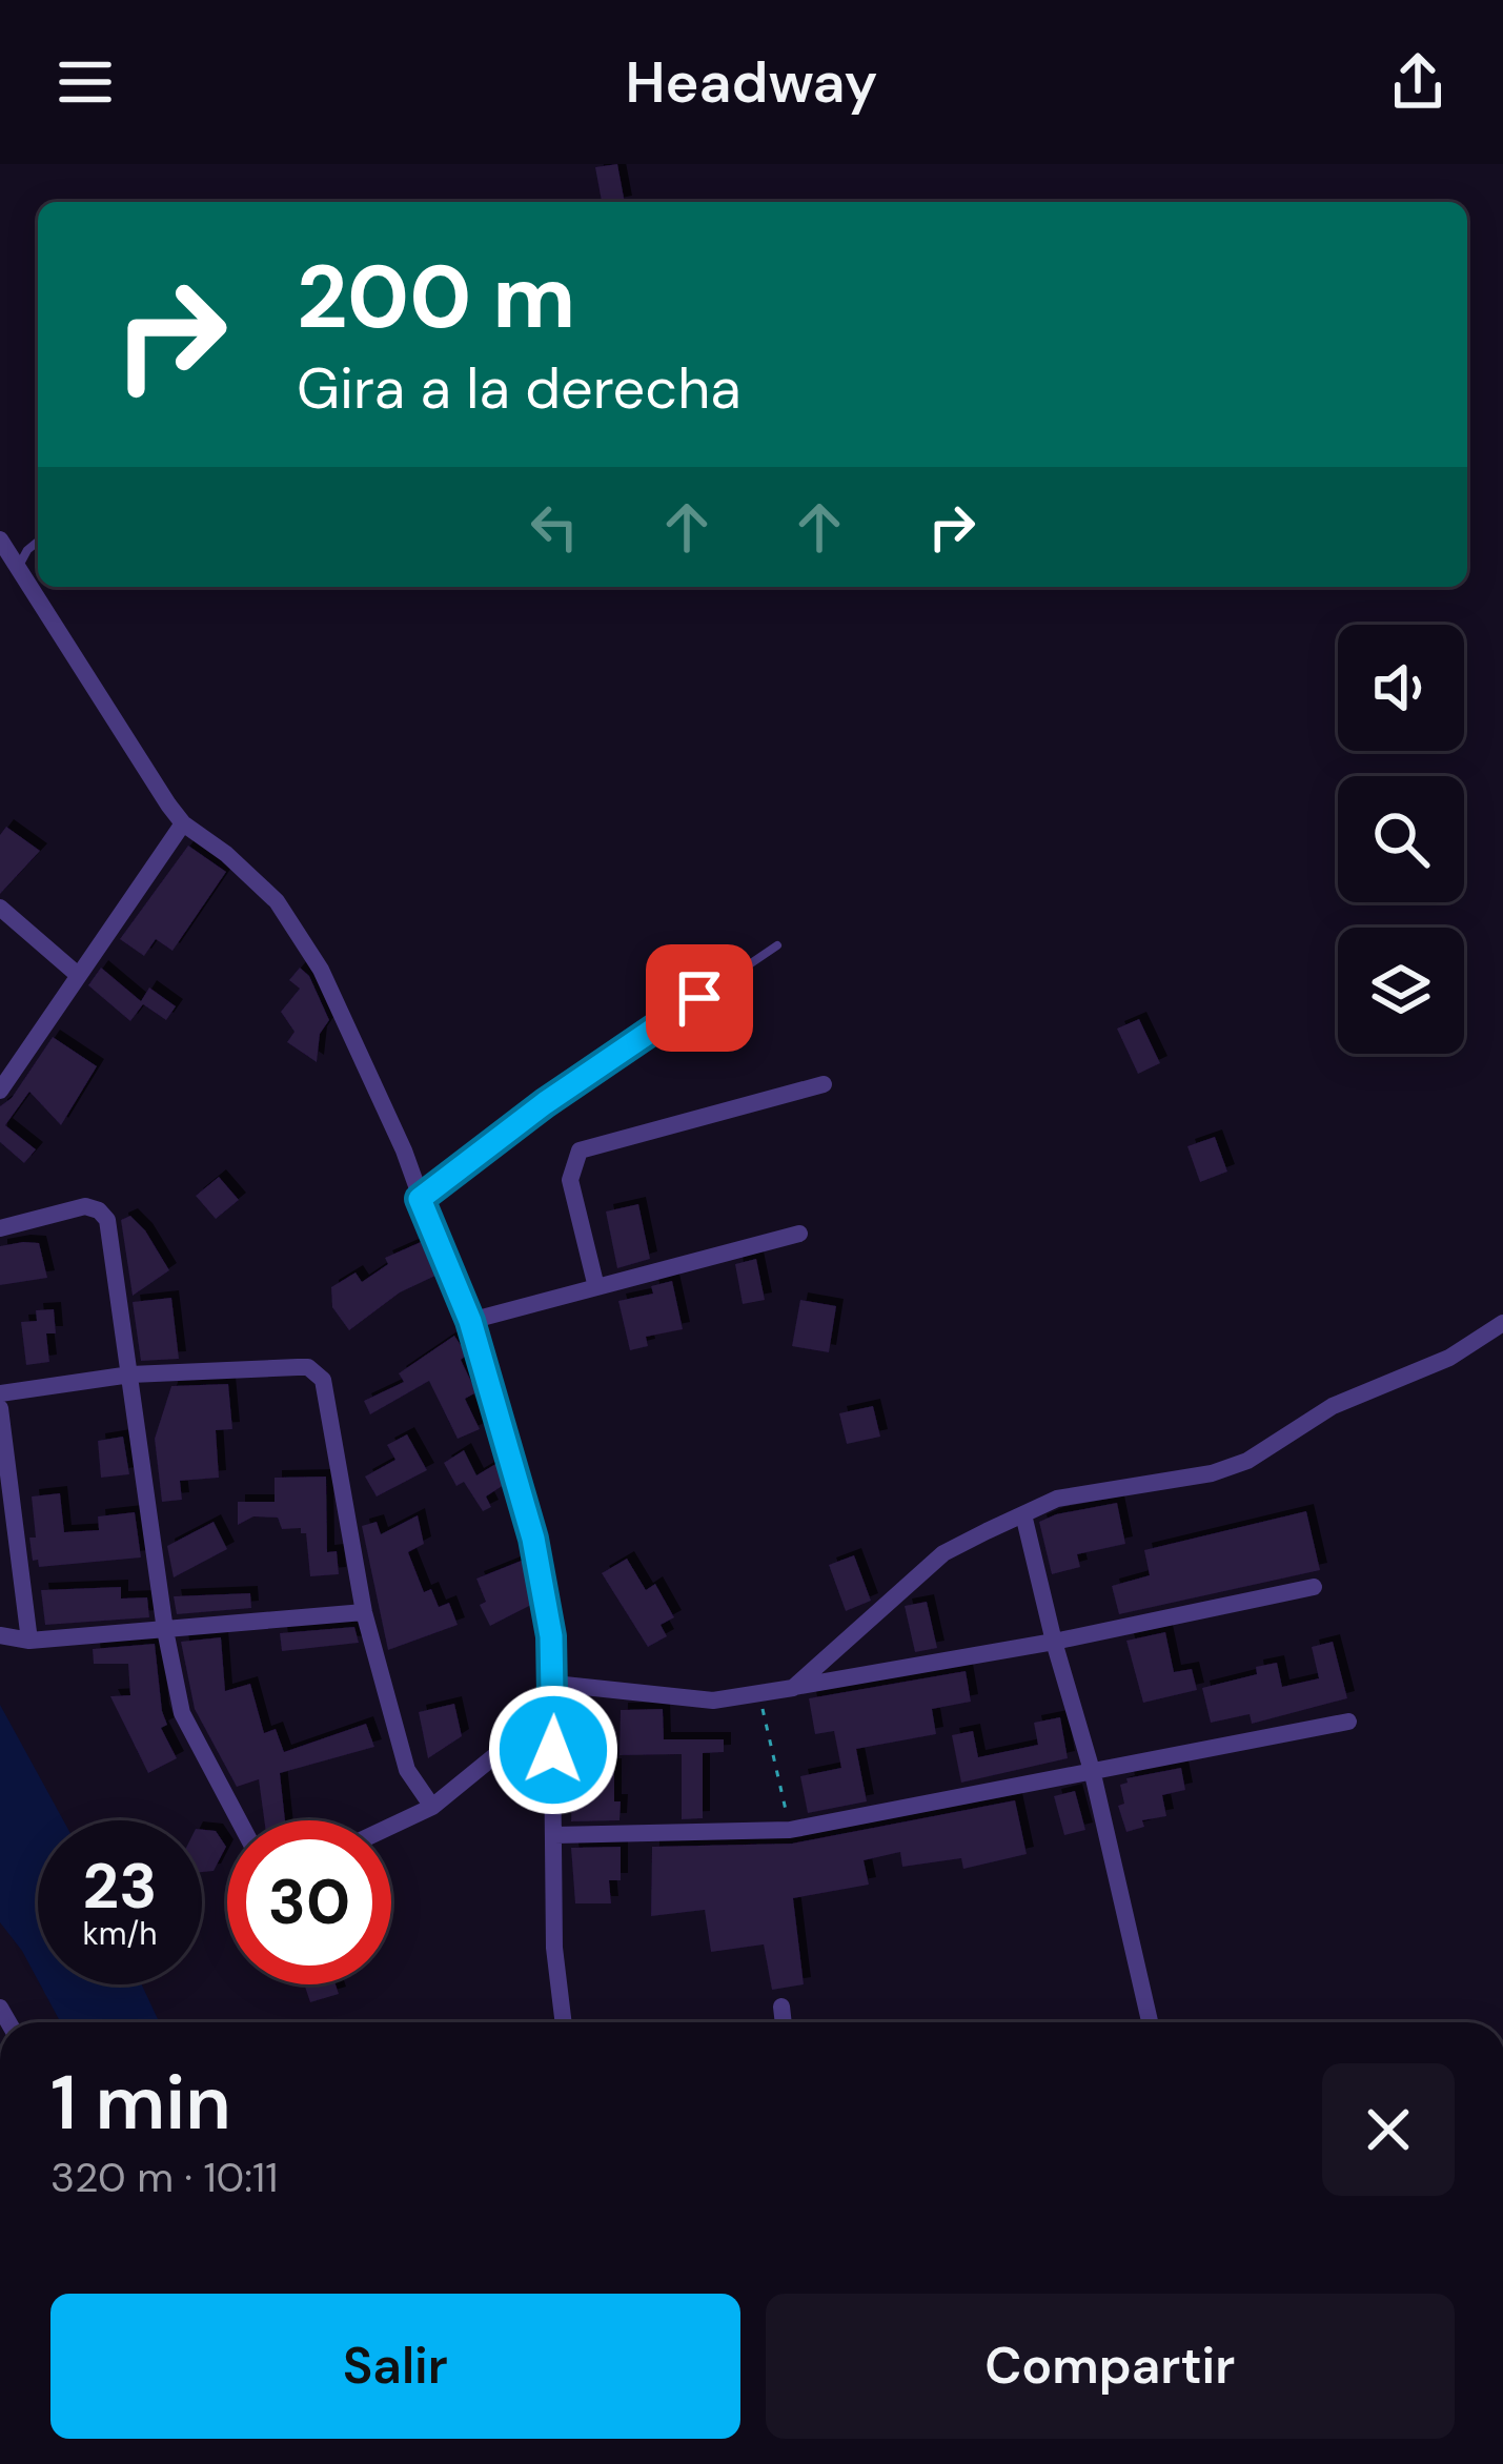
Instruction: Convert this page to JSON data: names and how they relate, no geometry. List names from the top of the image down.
{
  "page": {
    "header": "Headway",
    "turn": ["200 m", "Gira a la derecha"],
    "speed": "23 km/h",
    "limit": "30",
    "heading": ["1 min", "320 m · 10:11"],
    "buttons": ["Salir", "Compartir"]
  }
}
